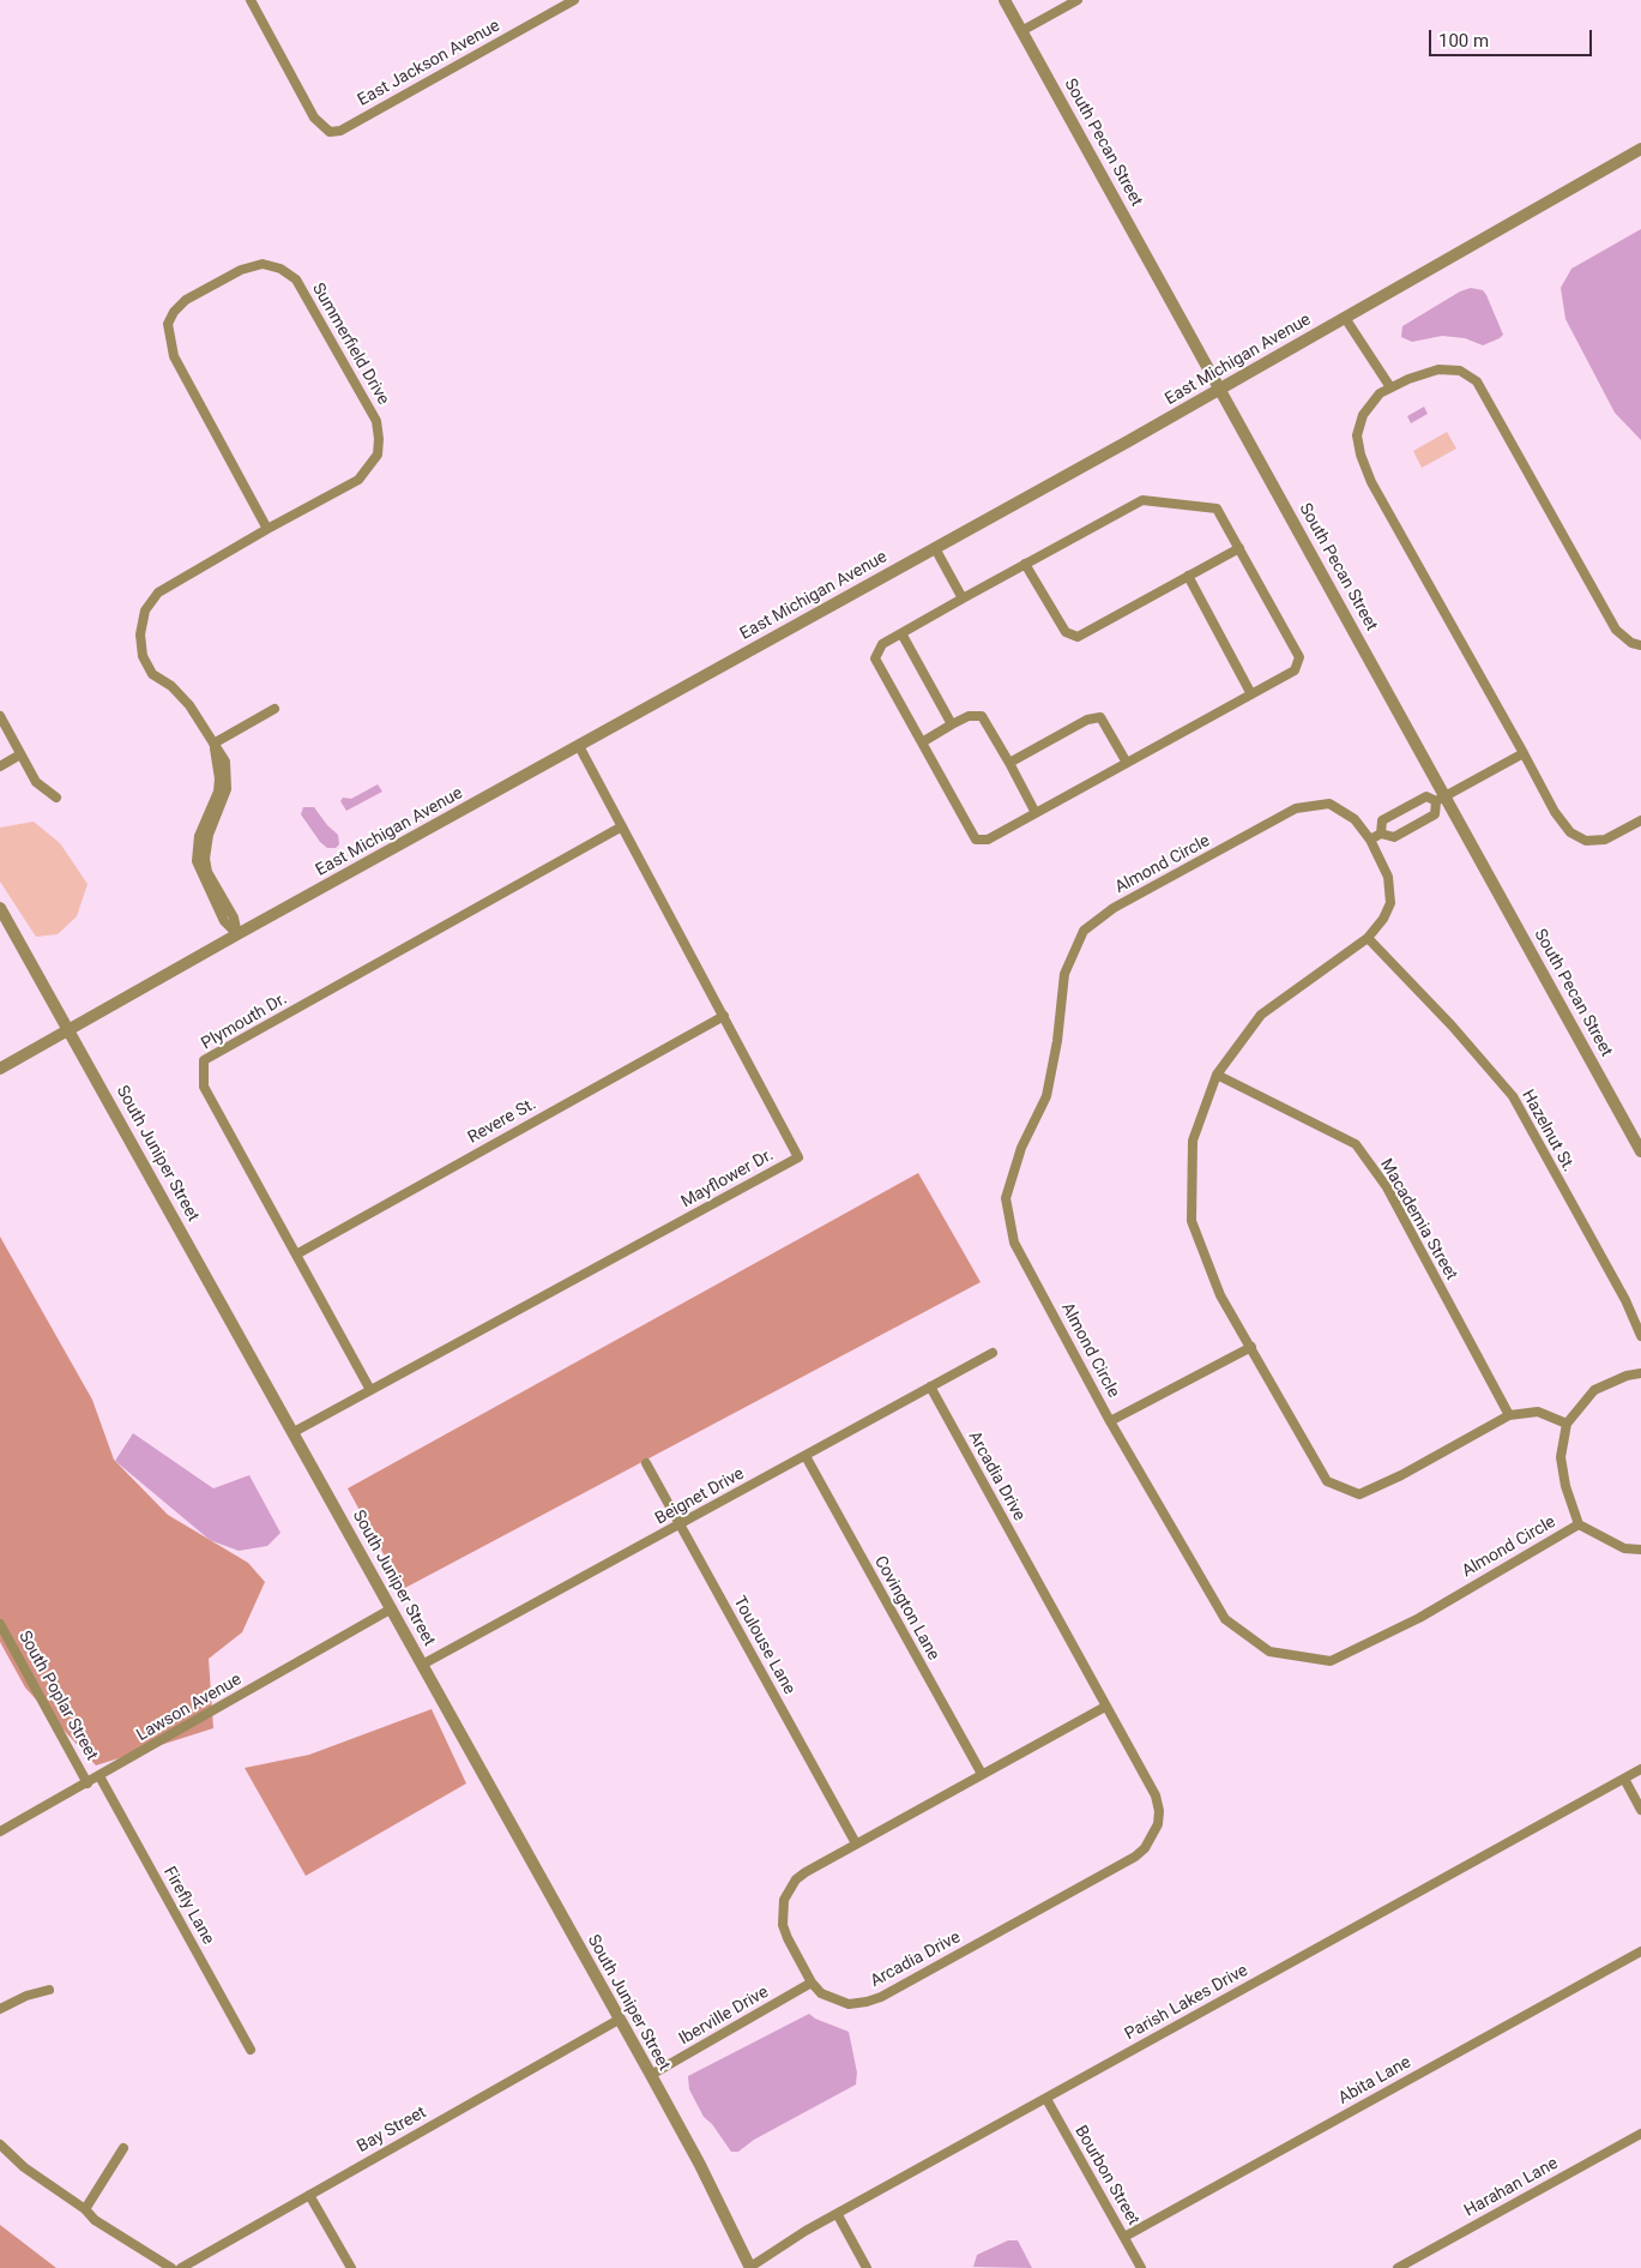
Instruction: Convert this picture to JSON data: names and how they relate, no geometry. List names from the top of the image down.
{
  "streets": {
    "street": [
      "East Jackson Avenue",
      "South Pecan Street",
      "Summerfield Drive",
      "East Michigan Avenue",
      "Almond Circle",
      "Plymouth Dr.",
      "Revere St.",
      "Hazelnut St.",
      "South Juniper Street",
      "Mayflower Dr.",
      "Macademia Street",
      "Arcadia Drive",
      "Beignet Drive",
      "Covington Lane",
      "Toulouse Lane",
      "South Poplar Street",
      "Lawson Avenue",
      "Firefly Lane",
      "Parish Lakes Drive",
      "Iberville Drive",
      "Abita Lane",
      "Bay Street",
      "Bourbon Street",
      "Harahan Lane"
    ]
  },
  "crossings": [
    ["South Pecan Street", "East Michigan Avenue"],
    ["Summerfield Drive", "East Michigan Avenue"],
    ["East Michigan Avenue", "South Juniper Street"],
    ["East Michigan Avenue", "Mayflower Dr."],
    ["Almond Circle", "Hazelnut St."],
    ["Almond Circle", "Macademia Street"],
    ["Plymouth Dr.", "Revere St."],
    ["Plymouth Dr.", "Mayflower Dr."],
    ["Revere St.", "Mayflower Dr."],
    ["South Juniper Street", "Mayflower Dr."],
    ["South Juniper Street", "Beignet Drive"],
    ["South Juniper Street", "Lawson Avenue"],
    ["South Juniper Street", "Parish Lakes Drive"],
    ["South Juniper Street", "Iberville Drive"],
    ["South Juniper Street", "Bay Street"],
    ["Arcadia Drive", "Beignet Drive"],
    ["Arcadia Drive", "Covington Lane"],
    ["Arcadia Drive", "Toulouse Lane"],
    ["Arcadia Drive", "Iberville Drive"],
    ["Beignet Drive", "Covington Lane"],
    ["Beignet Drive", "Toulouse Lane"],
    ["South Poplar Street", "Lawson Avenue"],
    ["Lawson Avenue", "Firefly Lane"],
    ["Parish Lakes Drive", "Bourbon Street"],
    ["Abita Lane", "Bourbon Street"]
  ],
  "scale_bar": "100 m"
}
